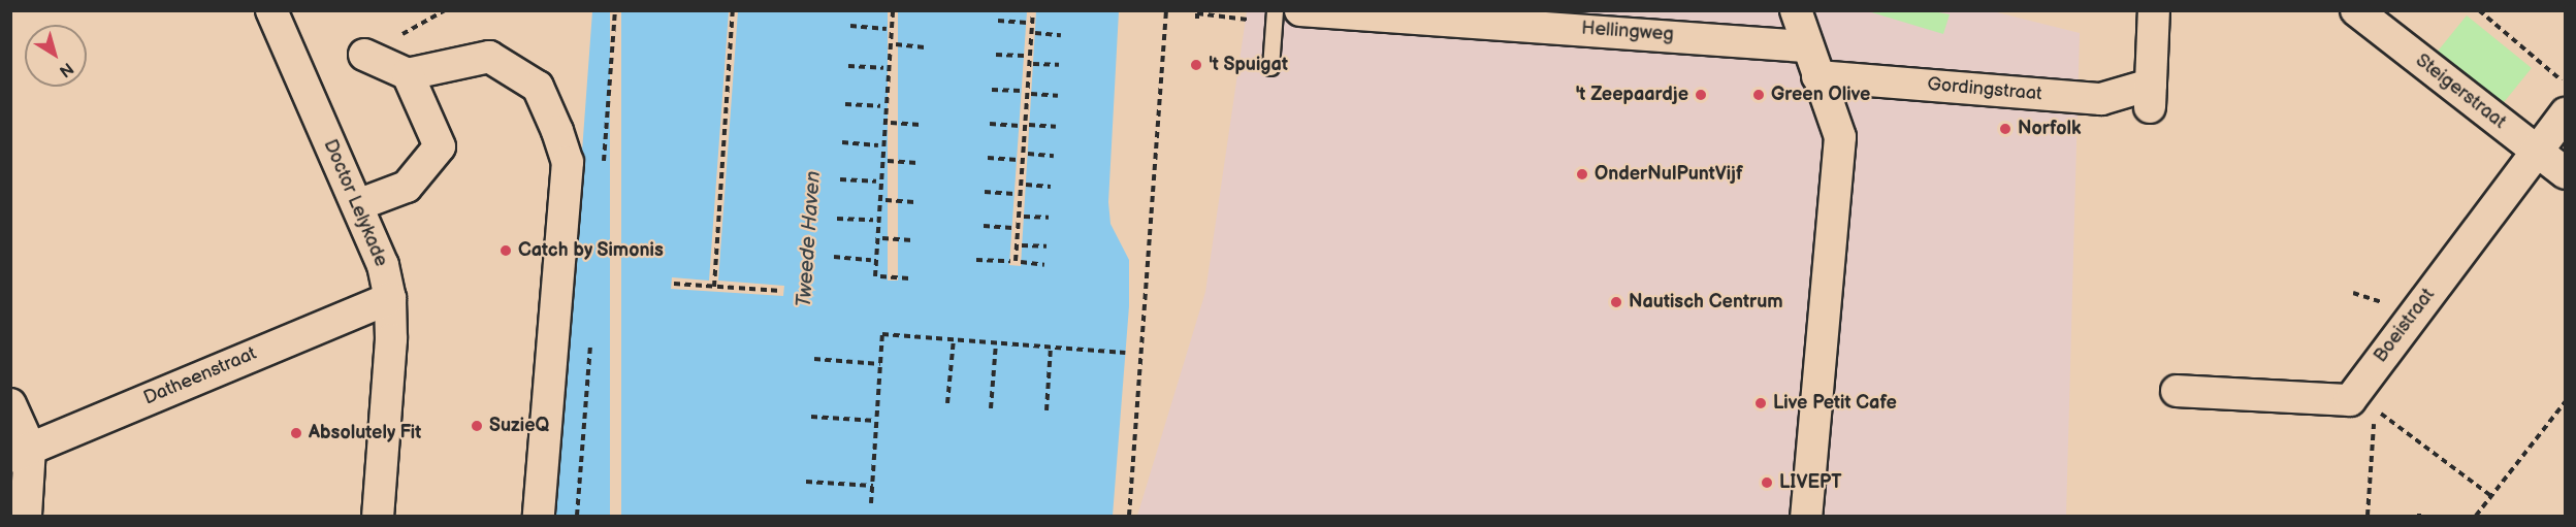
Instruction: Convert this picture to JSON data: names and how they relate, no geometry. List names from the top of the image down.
{
  "streets": {
    "street": [
      "Hellingweg",
      "Gordingstraat",
      "Steigerstraat",
      "Doctor Lelykade",
      "Boeistraat",
      "Datheenstraat"
    ]
  },
  "crossings": [
    ["Steigerstraat", "Boeistraat"],
    ["Doctor Lelykade", "Datheenstraat"]
  ],
  "water": ["Tweede Haven"],
  "places": [
    "'t Spuigat",
    "'t Zeepaardje",
    "Green Olive",
    "Norfolk",
    "OnderNulPuntVijf",
    "Catch by Simonis",
    "Nautisch Centrum",
    "Live Petit Cafe",
    "SuzieQ",
    "Absolutely Fit",
    "LIVEPT"
  ],
  "north": "bottom right"
}
